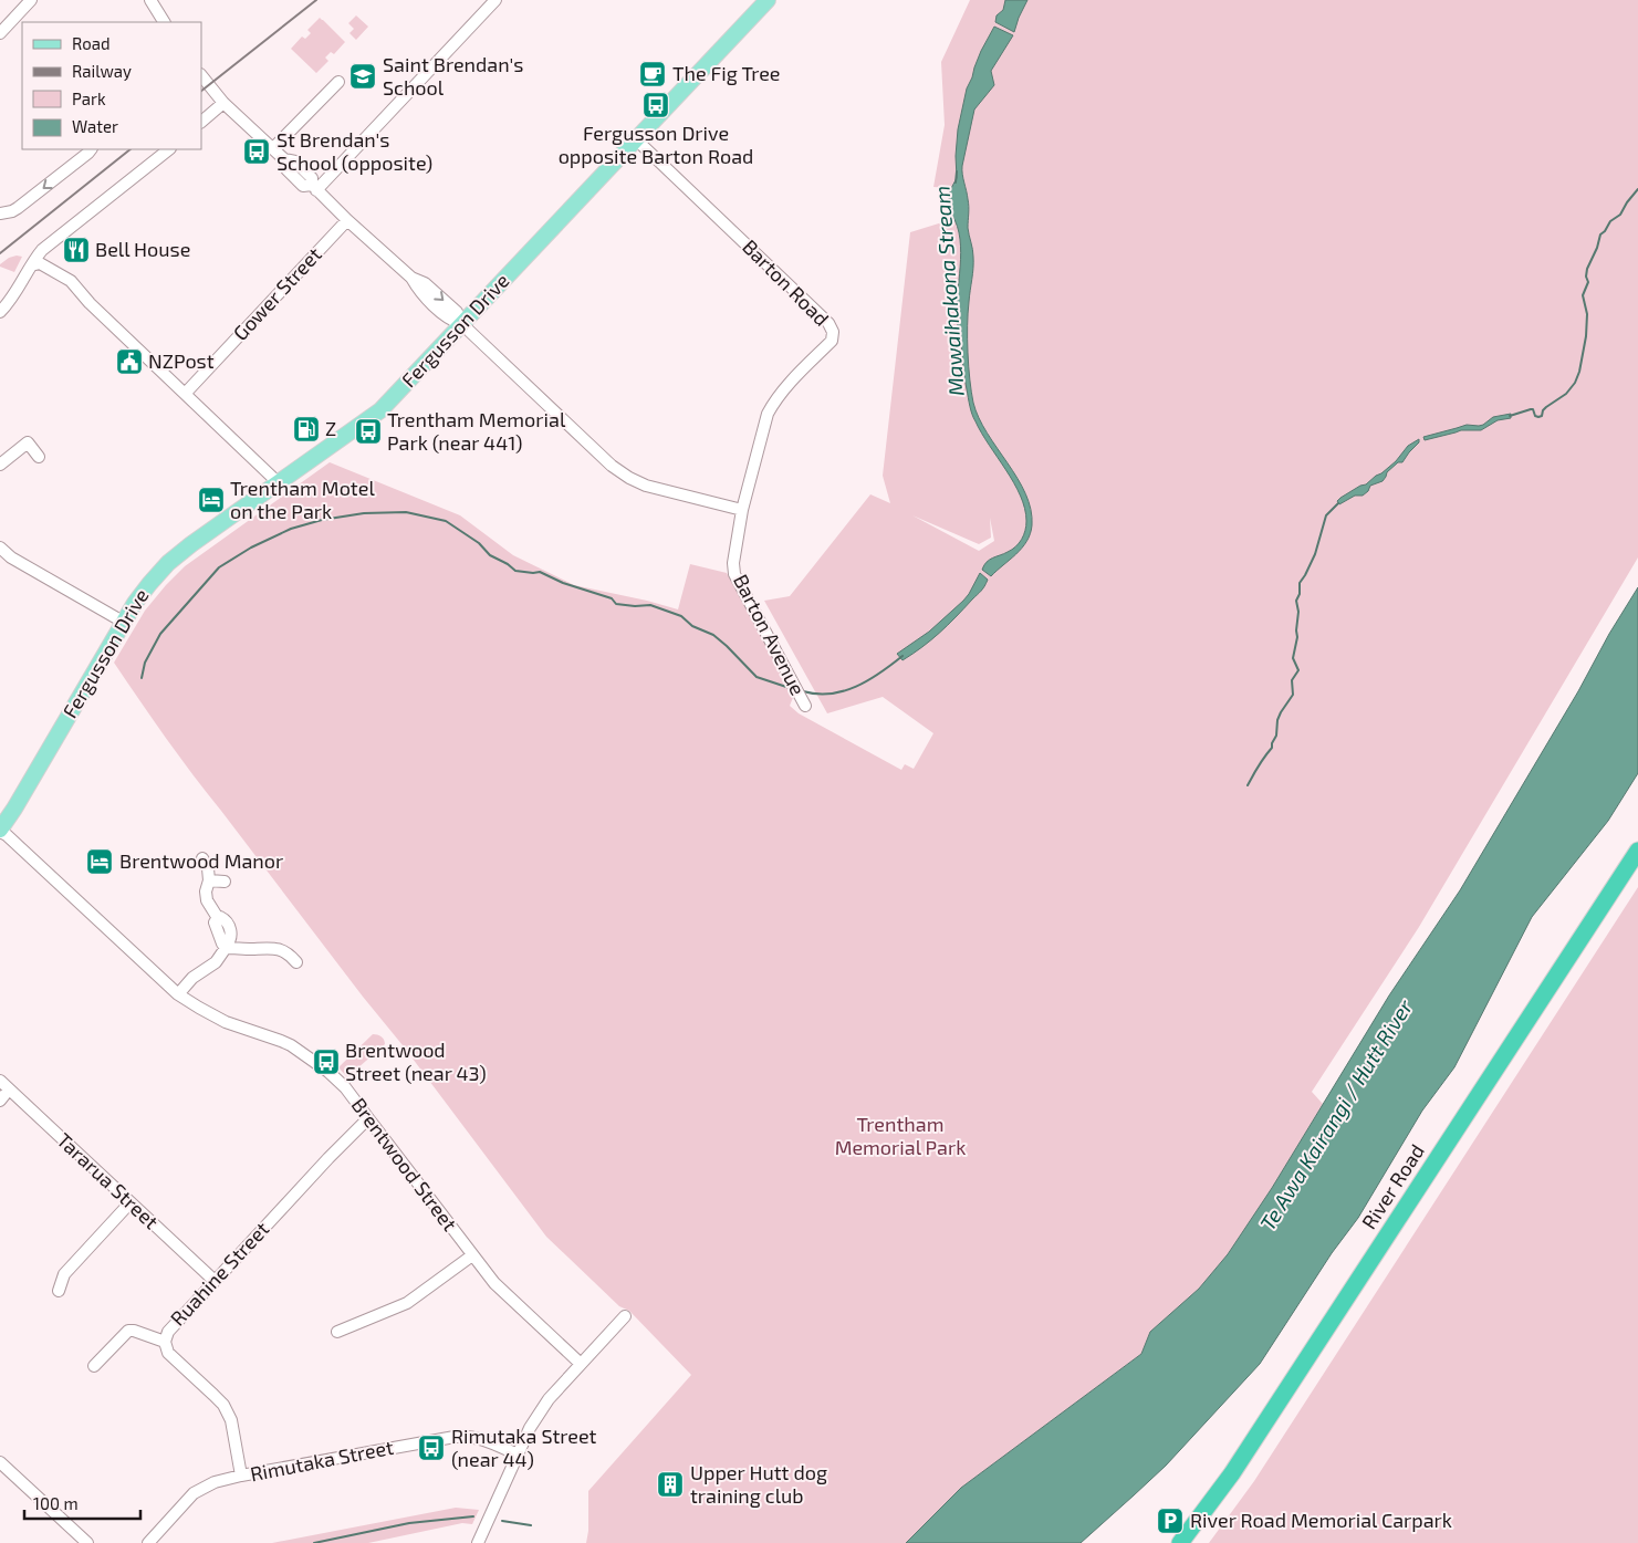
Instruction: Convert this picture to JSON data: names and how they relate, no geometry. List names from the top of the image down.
{
  "streets": {
    "highway": ["River Road"],
    "main road": ["Fergusson Drive"],
    "street": [
      "Barton Road",
      "Gower Street",
      "Barton Avenue",
      "Brentwood Street",
      "Tararua Street",
      "Ruahine Street",
      "Rimutaka Street"
    ]
  },
  "crossings": [
    ["Barton Road", "Fergusson Drive"],
    ["Barton Road", "Barton Avenue"],
    ["Fergusson Drive", "Brentwood Street"],
    ["Brentwood Street", "Ruahine Street"],
    ["Tararua Street", "Ruahine Street"],
    ["Ruahine Street", "Rimutaka Street"]
  ],
  "water": ["Mawaihakona Stream", "Te Awa Kairangi / Hutt River"],
  "parks": ["Trentham Memorial Park"],
  "places": {
    "cafe": ["The Fig Tree"],
    "school or university": ["Saint Brendan's School"],
    "bus stop": [
      "Fergusson Drive opposite Barton Road",
      "St Brendan's School (opposite)",
      "Trentham Memorial Park (near 441)",
      "Brentwood Street (near 43)",
      "Rimutaka Street (near 44)"
    ],
    "restaurant": ["Bell House"],
    "public building": ["NZPost"],
    "fuel station": ["Z"],
    "hotel": ["Trentham Motel on the Park", "Brentwood Manor"],
    "building": ["Upper Hutt dog training club"],
    "parking": ["River Road Memorial Carpark"]
  },
  "legend": [
    "Road",
    "Railway",
    "Park",
    "Water"
  ],
  "scale_bar": "100 m"
}
